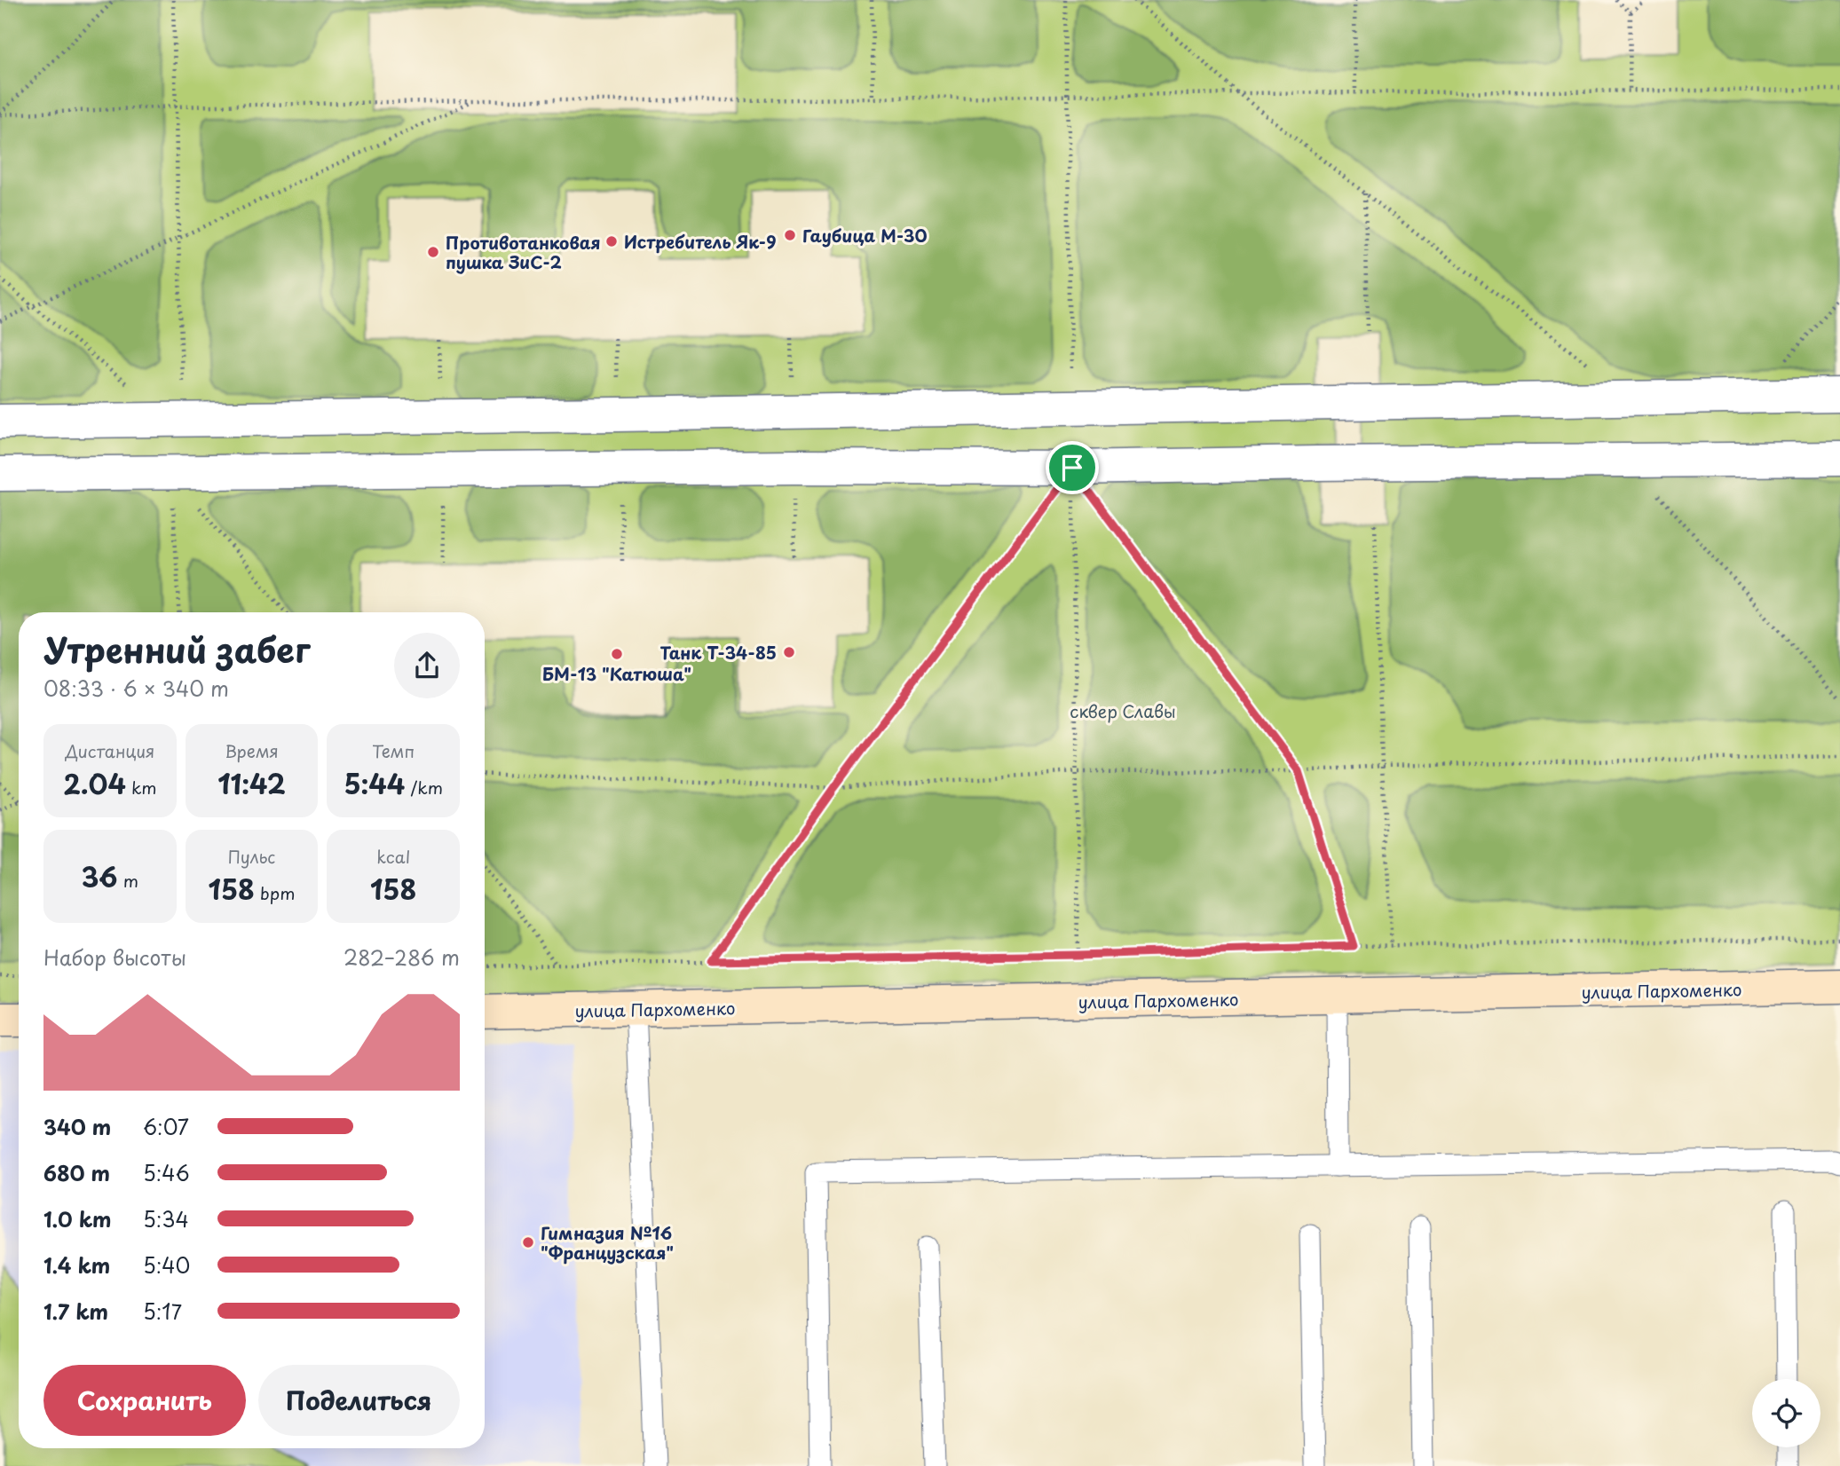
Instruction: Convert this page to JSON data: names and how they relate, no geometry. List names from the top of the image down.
{
  "streets": {
    "street": ["улица Пархоменко"]
  },
  "parks": ["сквер Славы"],
  "places": [
    "Гаубица М-30",
    "Истребитель Як-9",
    "Противотанковая пушка ЗиС-2",
    "Танк Т-34-85",
    "БМ-13 \"Катюша\"",
    "Гимназия №16 \"Французская\""
  ],
  "page": {
    "heading": ["Утренний забег", "08:33 · 6 × 340 m"],
    "stats": [
      ["Дистанция", "2.04 km"],
      ["Время", "11:42"],
      ["Темп", "5:44 /km"],
      ["36 m"],
      ["Пульс", "158 bpm"],
      ["kcal", "158"]
    ],
    "chart": ["Набор высоты", "282–286 m"],
    "list": [
      {
        "name": "340 m",
        "note": "6:07"
      },
      {
        "name": "680 m",
        "note": "5:46"
      },
      {
        "name": "1.0 km",
        "note": "5:34"
      },
      {
        "name": "1.4 km",
        "note": "5:40"
      },
      {
        "name": "1.7 km",
        "note": "5:17"
      }
    ],
    "buttons": ["Сохранить", "Поделиться"]
  }
}
